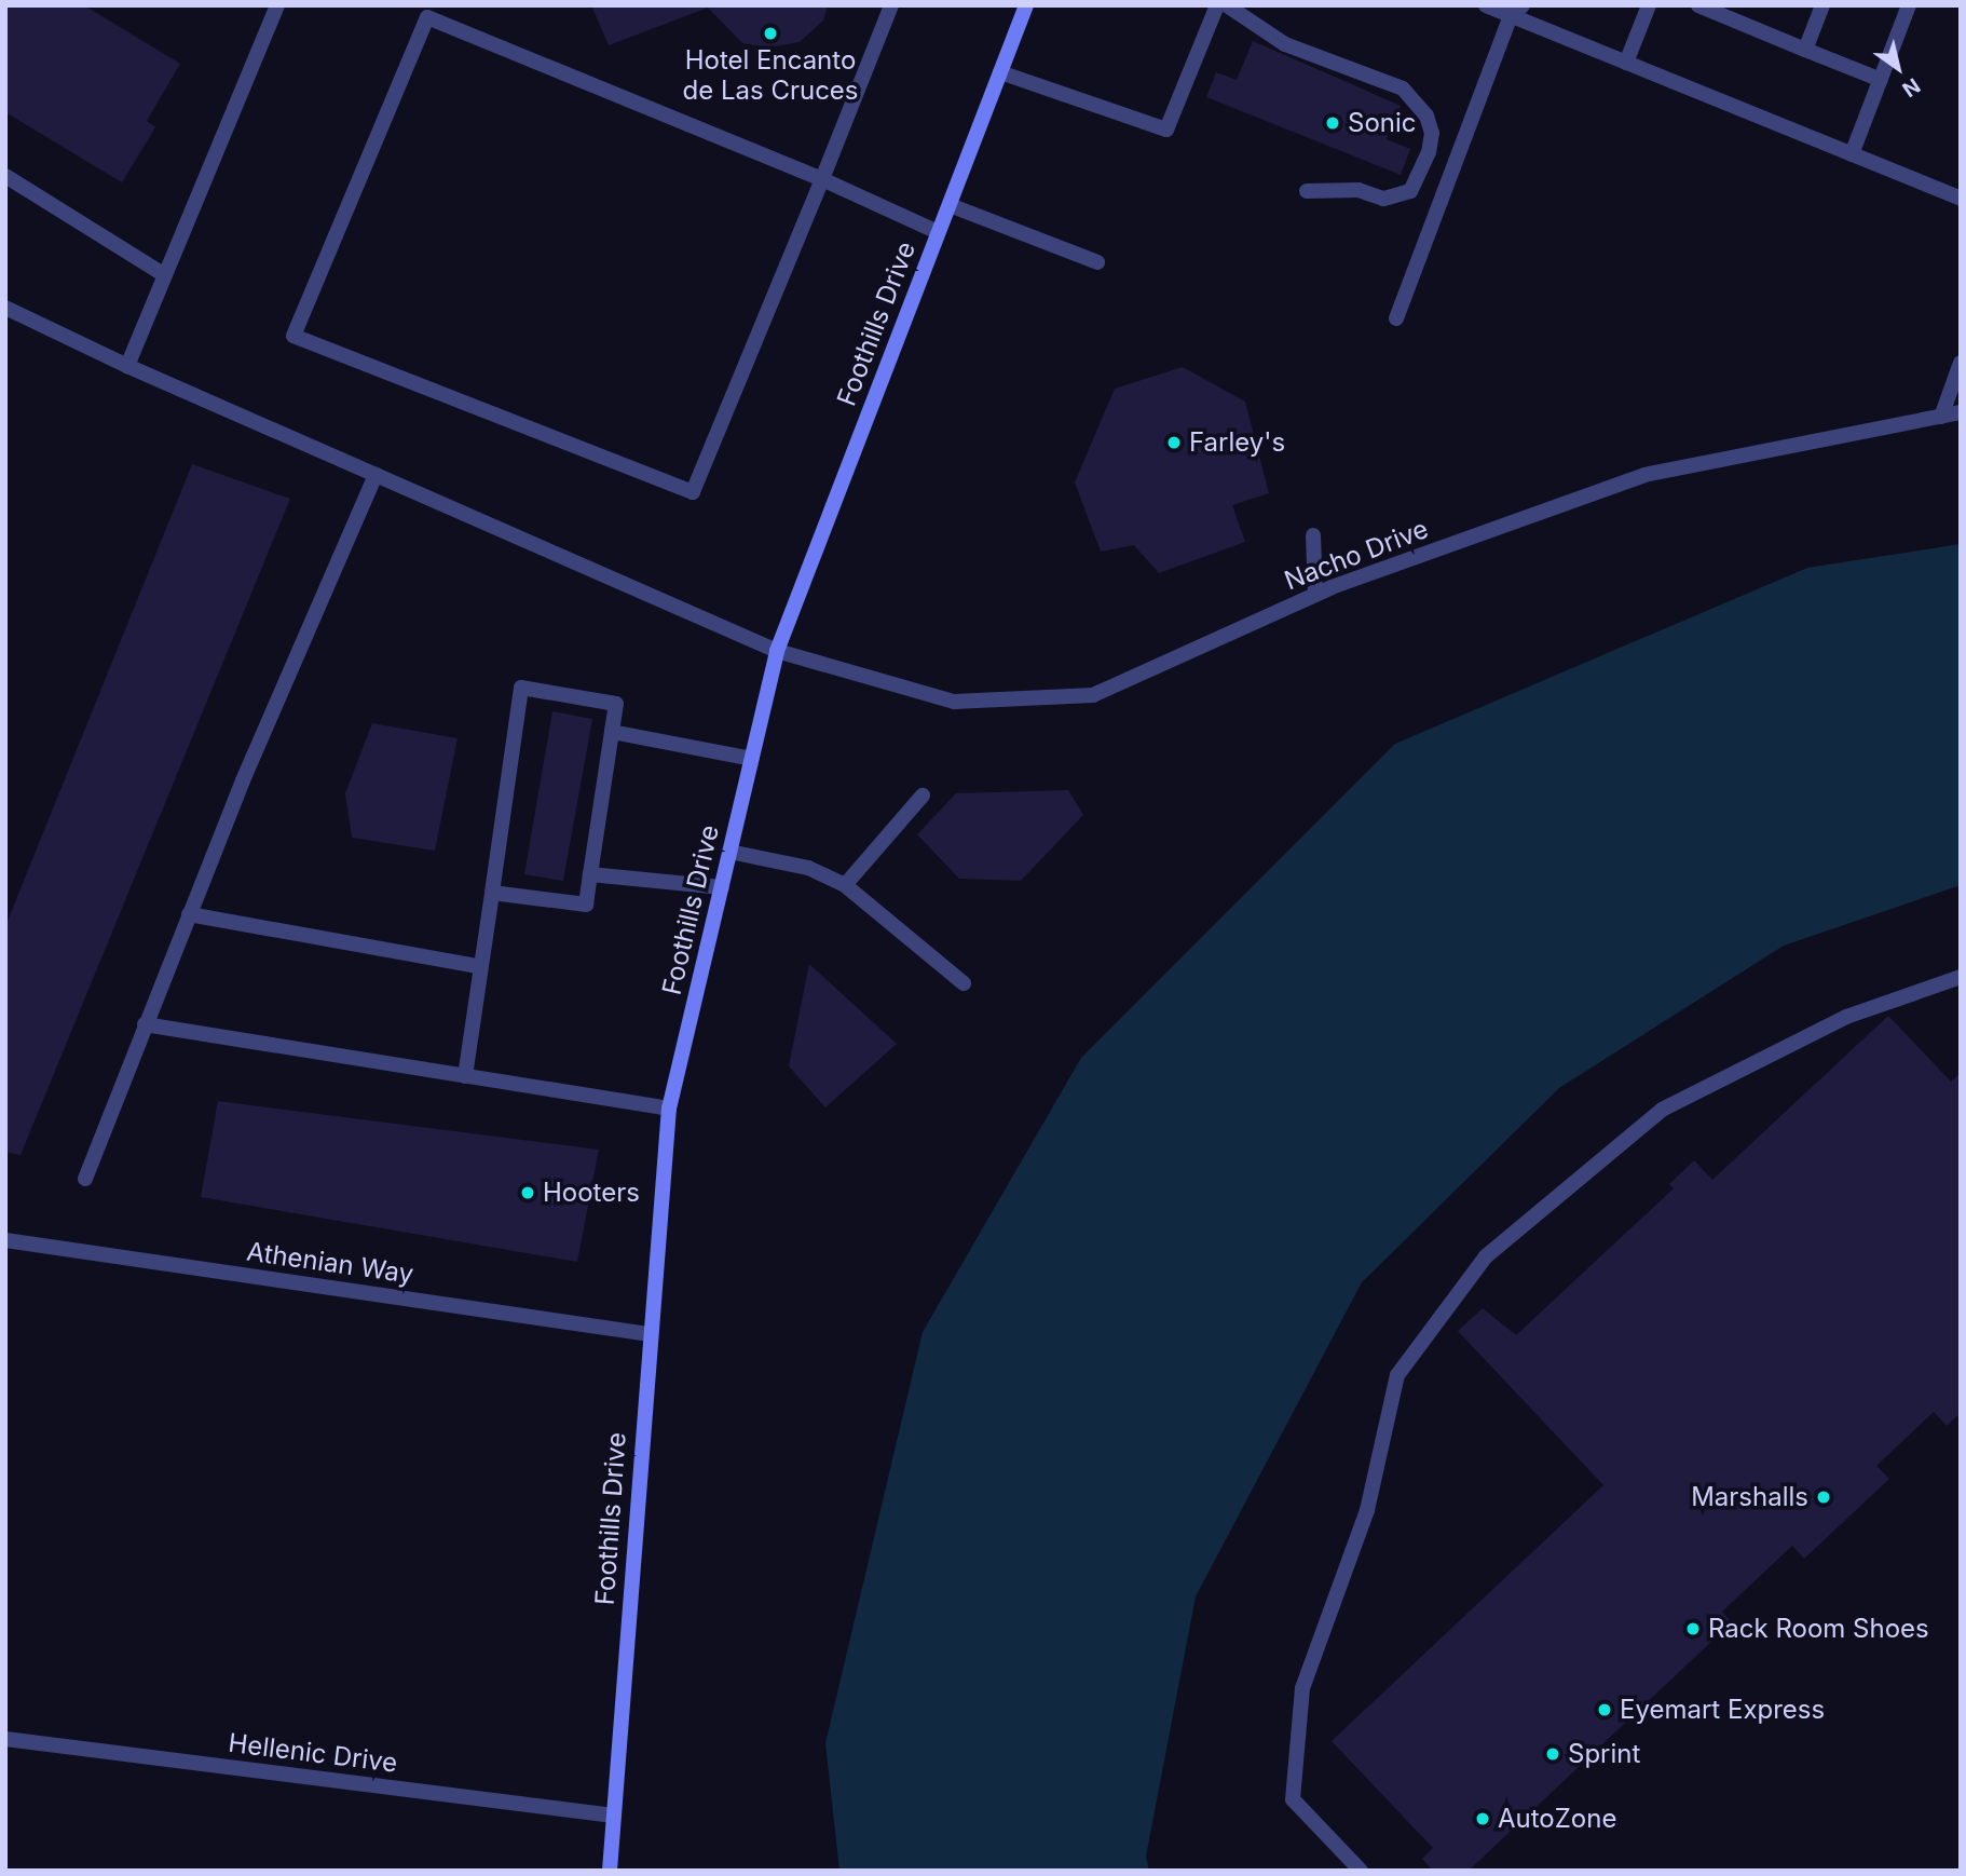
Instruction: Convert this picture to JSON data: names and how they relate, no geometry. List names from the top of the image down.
{
  "streets": {
    "street": [
      "Foothills Drive",
      "Nacho Drive",
      "Athenian Way",
      "Hellenic Drive"
    ]
  },
  "crossings": [
    ["Foothills Drive", "Nacho Drive"],
    ["Foothills Drive", "Athenian Way"],
    ["Foothills Drive", "Hellenic Drive"]
  ],
  "places": [
    "Hotel Encanto de Las Cruces",
    "Sonic",
    "Farley's",
    "Hooters",
    "Marshalls",
    "Rack Room Shoes",
    "Eyemart Express",
    "Sprint",
    "AutoZone"
  ],
  "north": "bottom right"
}
